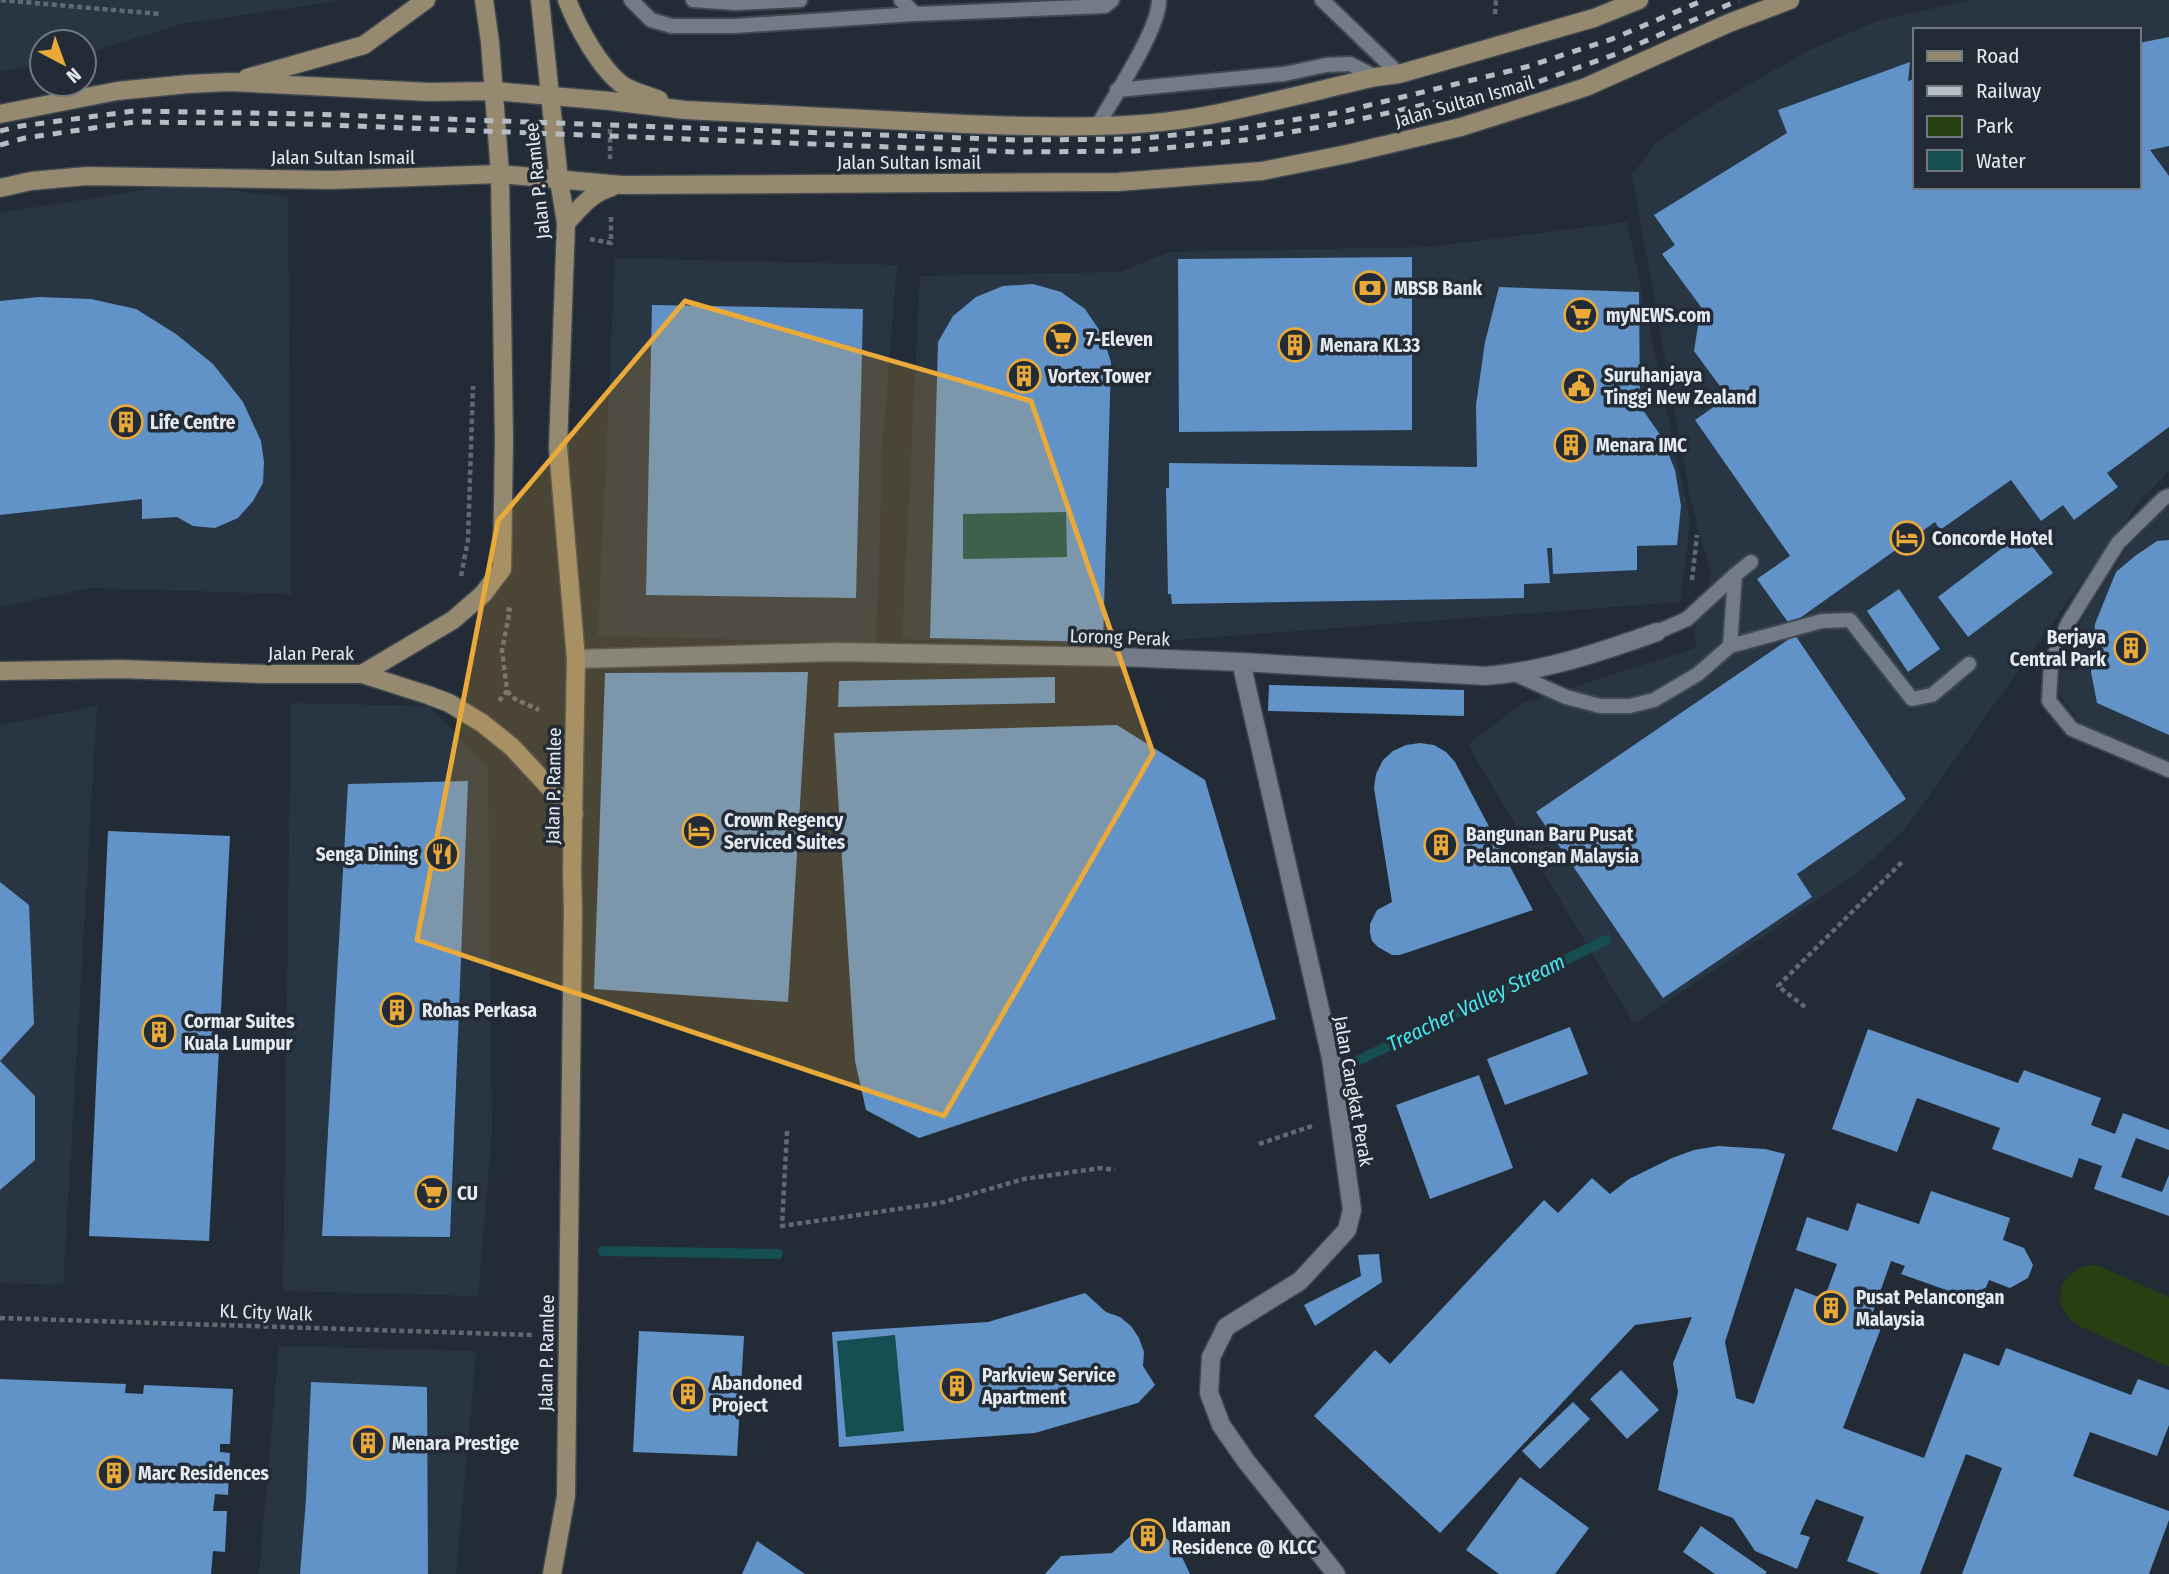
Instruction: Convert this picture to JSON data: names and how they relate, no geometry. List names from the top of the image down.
{
  "streets": {
    "main road": ["Jalan Sultan Ismail", "Jalan P. Ramlee", "Jalan Perak"],
    "street": ["Lorong Perak", "Jalan Cangkat Perak"],
    "path": ["KL City Walk"]
  },
  "crossings": [
    ["Jalan Sultan Ismail", "Jalan P. Ramlee"],
    ["Jalan P. Ramlee", "Lorong Perak"],
    ["Jalan P. Ramlee", "Jalan Perak"],
    ["Lorong Perak", "Jalan Cangkat Perak"]
  ],
  "water": ["Treacher Valley Stream"],
  "places": {
    "bank": ["MBSB Bank"],
    "supermarket": ["myNEWS.com", "7-Eleven", "CU"],
    "building": [
      "Menara KL33",
      "Vortex Tower",
      "Life Centre",
      "Menara IMC",
      "Berjaya Central Park",
      "Bangunan Baru Pusat Pelancongan Malaysia",
      "Rohas Perkasa",
      "Cormar Suites Kuala Lumpur",
      "Pusat Pelancongan Malaysia",
      "Parkview Service Apartment",
      "Abandoned Project",
      "Menara Prestige",
      "Marc Residences",
      "Idaman Residence @ KLCC"
    ],
    "public building": ["Suruhanjaya Tinggi New Zealand"],
    "hotel": ["Concorde Hotel", "Crown Regency Serviced Suites"],
    "restaurant": ["Senga Dining"]
  },
  "legend": [
    "Road",
    "Railway",
    "Park",
    "Water"
  ],
  "north": "bottom right"
}
